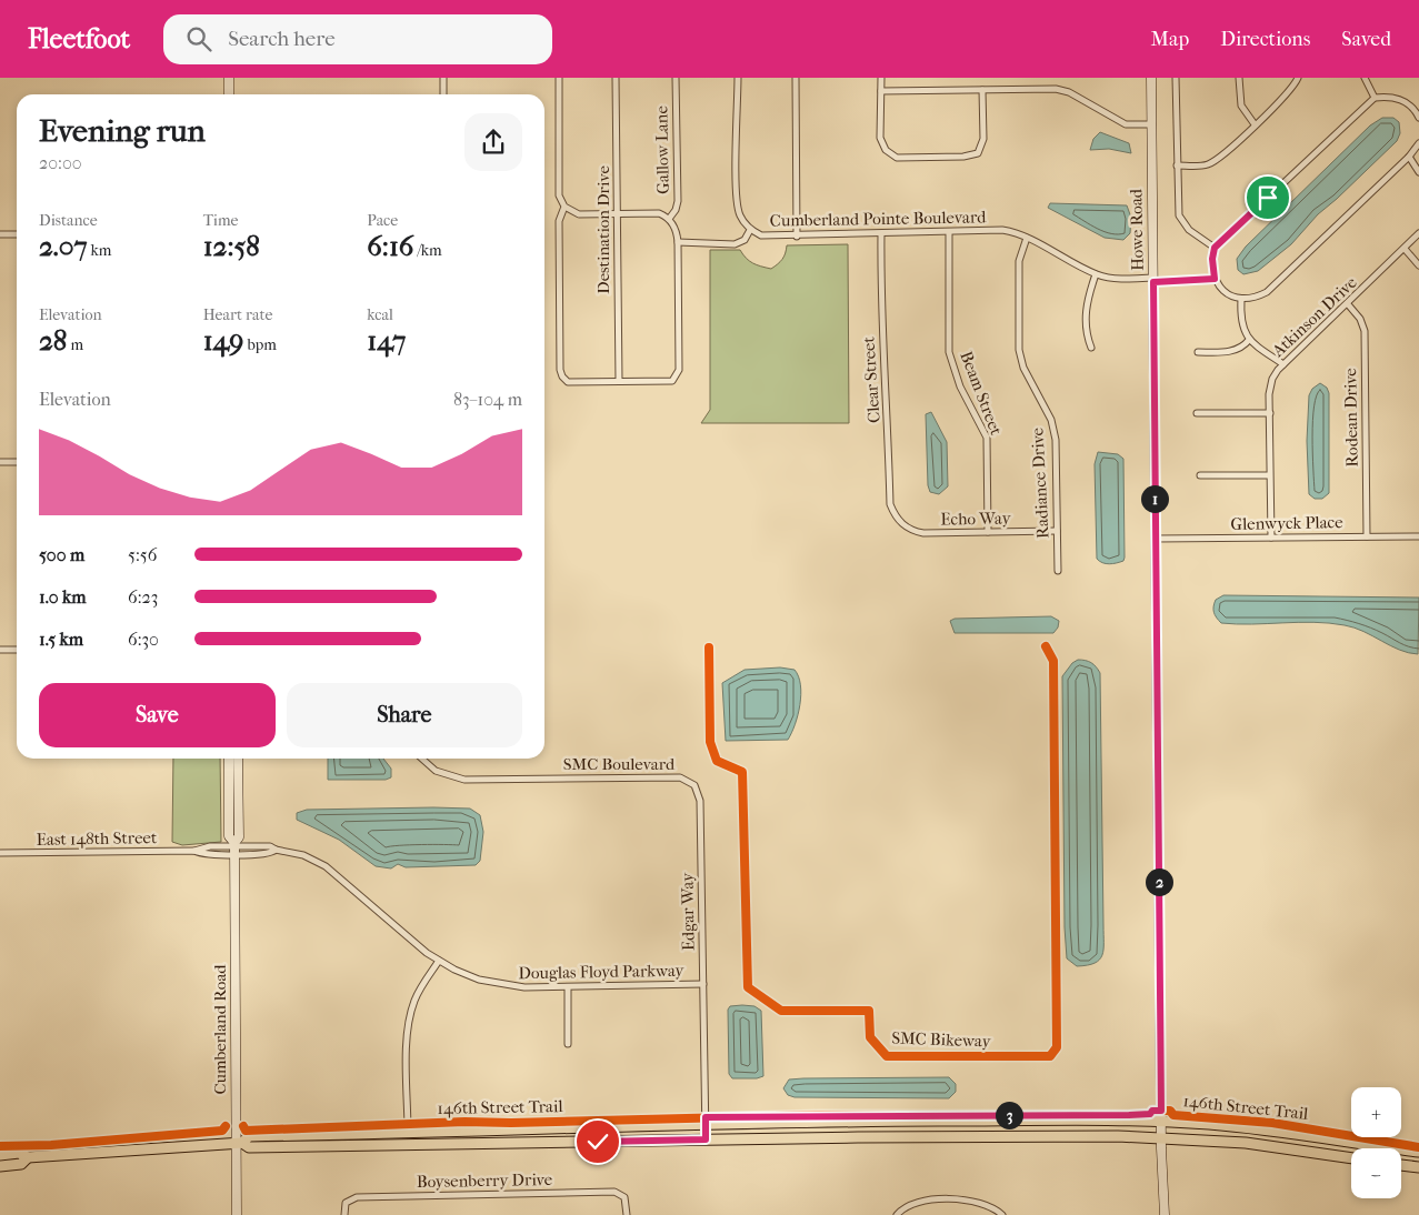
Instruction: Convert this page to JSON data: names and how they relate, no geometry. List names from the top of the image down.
{
  "streets": {
    "street": [
      "Gallow Lane",
      "Cumberland Pointe Boulevard",
      "Destination Drive",
      "Howe Road",
      "Atkinson Drive",
      "Clear Street",
      "Beam Street",
      "Rodean Drive",
      "Radiance Drive",
      "Echo Way",
      "Glenwyck Place",
      "SMC Boulevard",
      "East 148th Street",
      "Edgar Way",
      "Douglas Floyd Parkway",
      "Cumberland Road",
      "Boysenberry Drive"
    ],
    "cycle path": ["SMC Bikeway", "146th Street Trail"]
  },
  "crossings": [
    ["Cumberland Pointe Boulevard", "Howe Road"],
    ["Cumberland Pointe Boulevard", "Clear Street"],
    ["Cumberland Pointe Boulevard", "Beam Street"],
    ["Cumberland Pointe Boulevard", "Radiance Drive"],
    ["Howe Road", "Glenwyck Place"],
    ["Atkinson Drive", "Rodean Drive"],
    ["Atkinson Drive", "Glenwyck Place"],
    ["Clear Street", "Echo Way"],
    ["Beam Street", "Echo Way"],
    ["Rodean Drive", "Glenwyck Place"],
    ["Radiance Drive", "Echo Way"],
    ["SMC Boulevard", "Edgar Way"],
    ["East 148th Street", "Douglas Floyd Parkway"],
    ["East 148th Street", "Cumberland Road"],
    ["Edgar Way", "Douglas Floyd Parkway"],
    ["Douglas Floyd Parkway", "Cumberland Road"]
  ],
  "page": {
    "header": "Fleetfoot",
    "search": "Search here",
    "nav": ["Map", "Directions", "Saved"],
    "heading": ["Evening run", "20:00"],
    "stats": [
      ["Distance", "2.07 km"],
      ["Time", "12:58"],
      ["Pace", "6:16 /km"],
      ["Elevation", "28 m"],
      ["Heart rate", "149 bpm"],
      ["kcal", "147"]
    ],
    "chart": ["Elevation", "83–104 m"],
    "pins": ["1", "2", "3"],
    "list": [
      {
        "name": "500 m",
        "note": "5:56"
      },
      {
        "name": "1.0 km",
        "note": "6:23"
      },
      {
        "name": "1.5 km",
        "note": "6:30"
      }
    ],
    "buttons": ["Save", "Share"],
    "map_buttons": ["+", "−"]
  }
}
